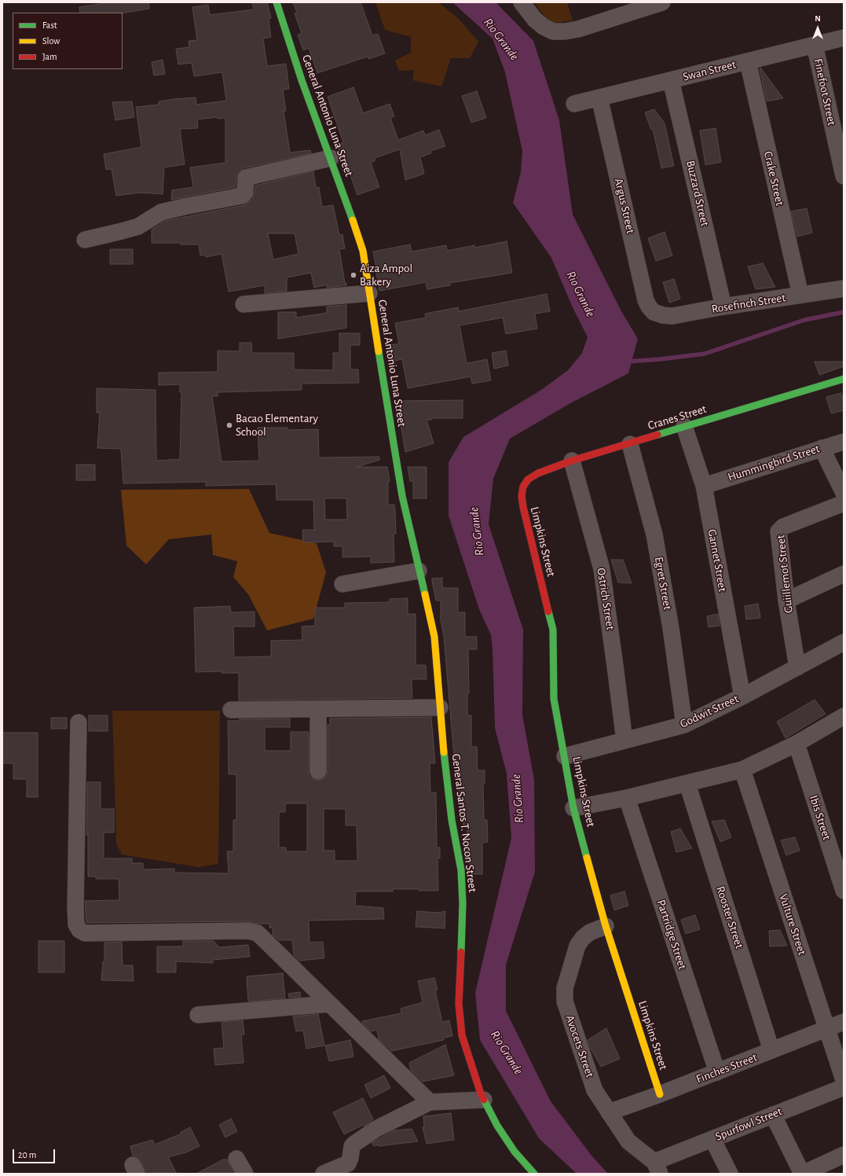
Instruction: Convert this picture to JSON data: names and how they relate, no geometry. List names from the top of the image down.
{
  "streets": {
    "main road": [
      "General Antonio Luna Street",
      "Cranes Street",
      "Limpkins Street",
      "General Santos T. Nocon Street"
    ],
    "street": [
      "Swan Street",
      "Finefoot Street",
      "Crake Street",
      "Buzzard Street",
      "Argus Street",
      "Rosefinch Street",
      "Hummingbird Street",
      "Gannet Street",
      "Guiillemot Street",
      "Egret Street",
      "Ostrich Street",
      "Godwit Street",
      "Ibis Street",
      "Rooster Street",
      "Vulture Street",
      "Partridge Street",
      "Avocets Street",
      "Finches Street",
      "Spurfowl Street"
    ]
  },
  "crossings": [
    ["Swan Street", "Finefoot Street"],
    ["Swan Street", "Crake Street"],
    ["Swan Street", "Buzzard Street"],
    ["Swan Street", "Argus Street"],
    ["General Antonio Luna Street", "General Santos T. Nocon Street"],
    ["Crake Street", "Rosefinch Street"],
    ["Buzzard Street", "Rosefinch Street"],
    ["Argus Street", "Rosefinch Street"],
    ["Cranes Street", "Limpkins Street"],
    ["Cranes Street", "Gannet Street"],
    ["Cranes Street", "Egret Street"],
    ["Cranes Street", "Ostrich Street"],
    ["Hummingbird Street", "Gannet Street"],
    ["Limpkins Street", "Godwit Street"],
    ["Limpkins Street", "Avocets Street"],
    ["Limpkins Street", "Finches Street"],
    ["Gannet Street", "Godwit Street"],
    ["Guiillemot Street", "Godwit Street"],
    ["Egret Street", "Godwit Street"],
    ["Ostrich Street", "Godwit Street"],
    ["Rooster Street", "Finches Street"],
    ["Vulture Street", "Finches Street"],
    ["Partridge Street", "Finches Street"],
    ["Avocets Street", "Finches Street"],
    ["Avocets Street", "Spurfowl Street"]
  ],
  "water": ["Rio Grande"],
  "places": ["Aiza Ampol Bakery", "Bacao Elementary School"],
  "legend": ["Fast", "Slow", "Jam"],
  "scale_bar": "20 m",
  "north": "top"
}
